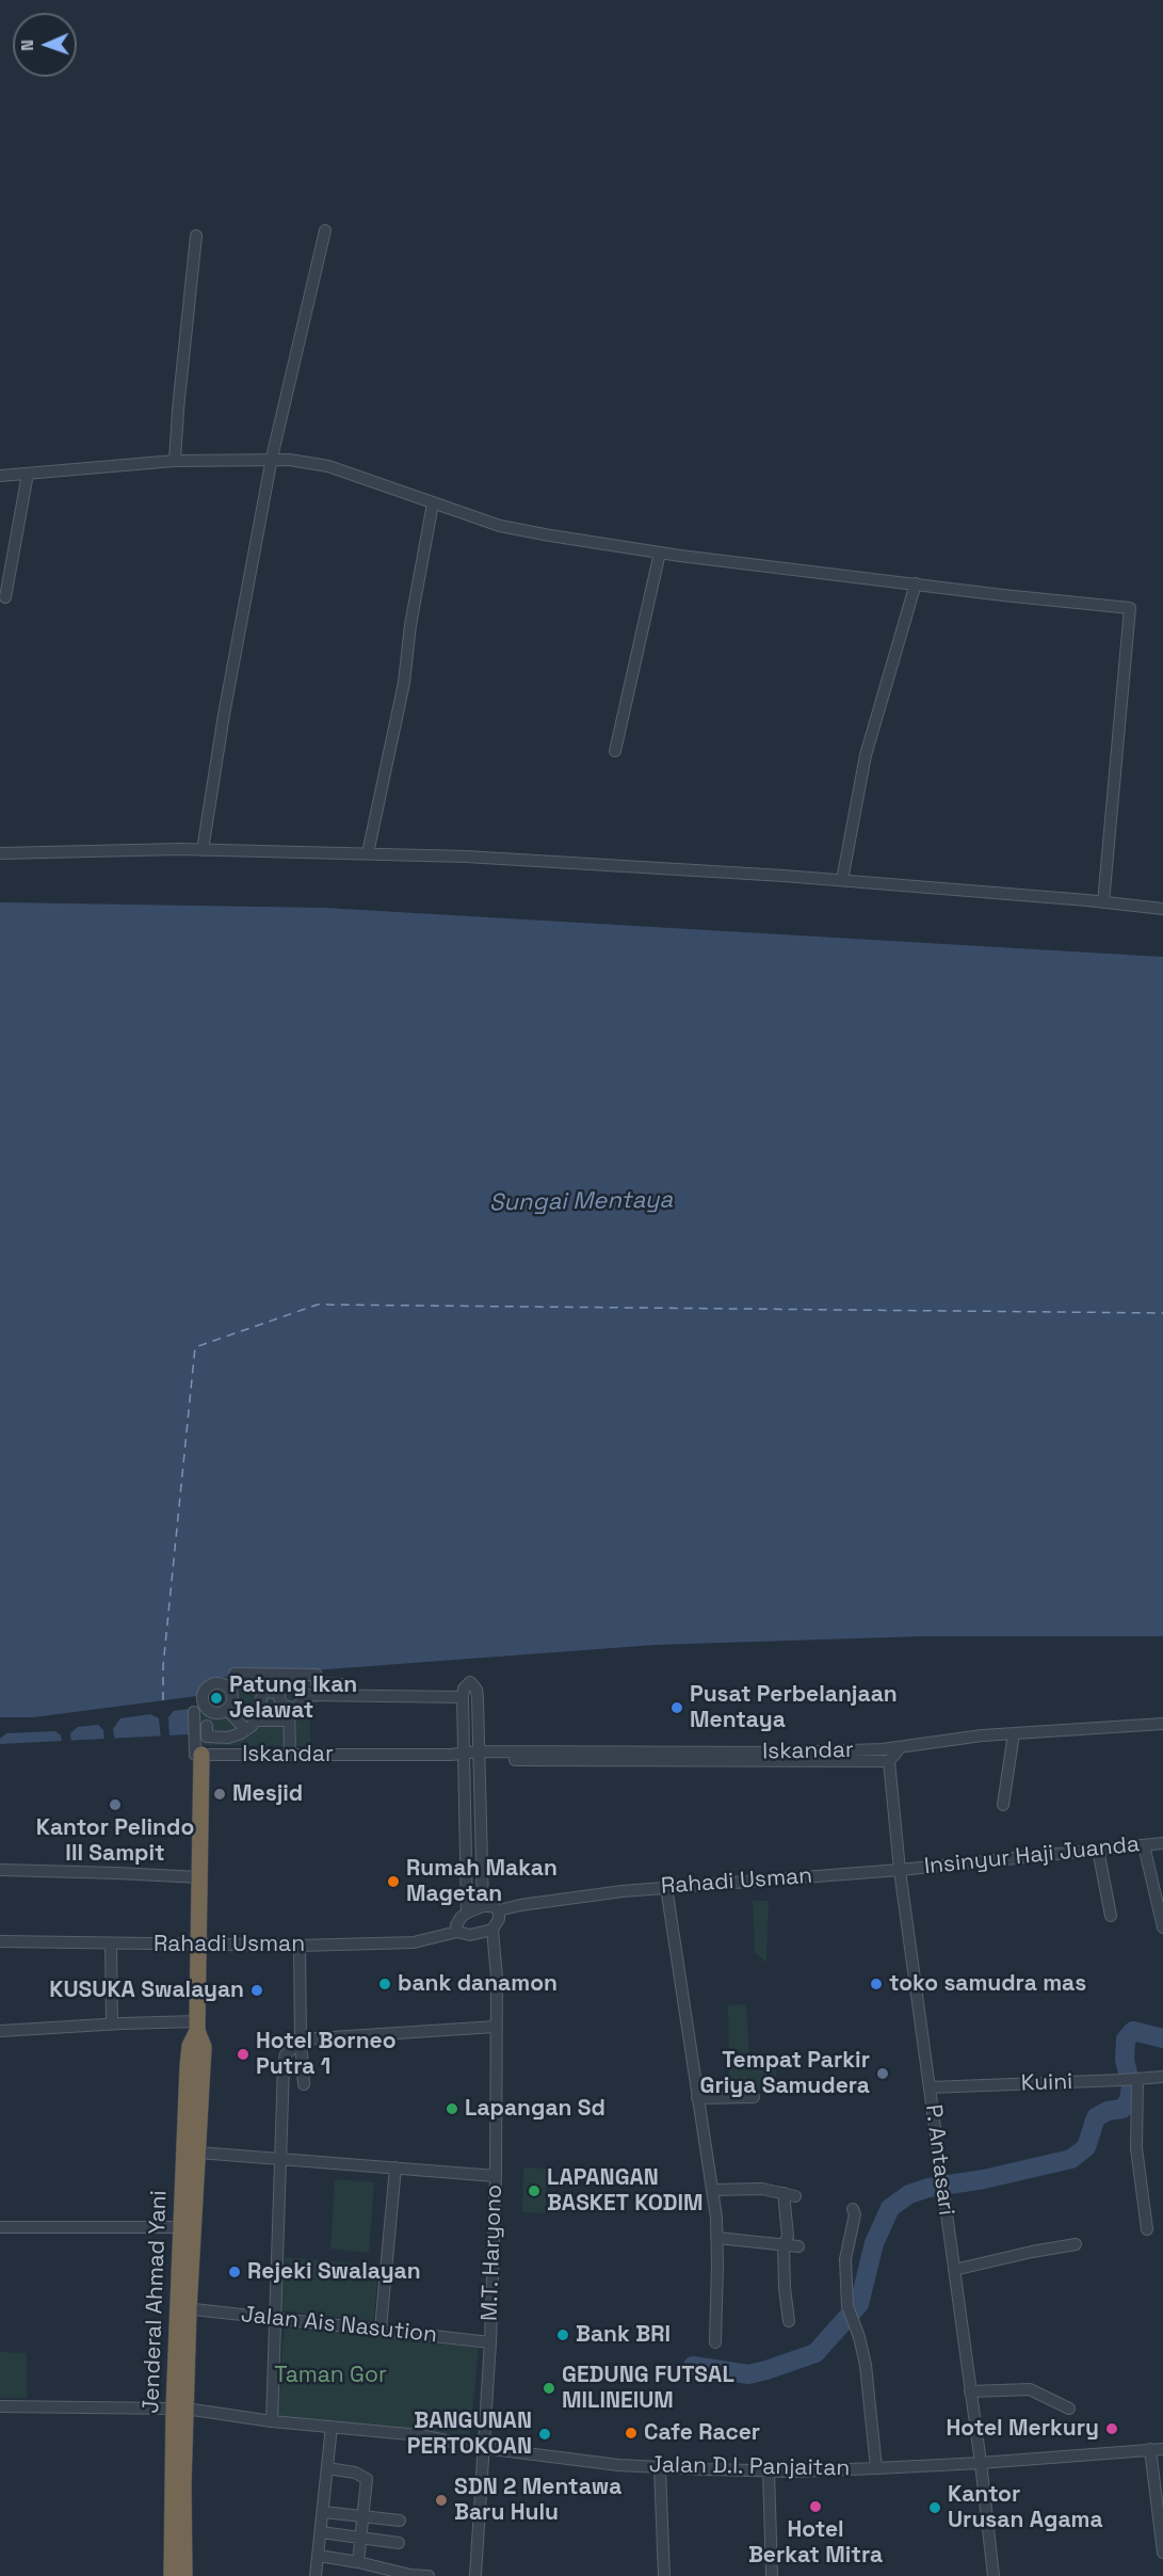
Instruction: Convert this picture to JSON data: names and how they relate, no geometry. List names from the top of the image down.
{
  "streets": {
    "highway": ["Jenderal Ahmad Yani"],
    "street": [
      "Iskandar",
      "Insinyur Haji Juanda",
      "Rahadi Usman",
      "Kuini",
      "P. Antasari",
      "M.T. Haryono",
      "Jalan Ais Nasution",
      "Jalan D.I. Panjaitan"
    ]
  },
  "crossings": [
    ["Iskandar", "P. Antasari"],
    ["Iskandar", "Jenderal Ahmad Yani"],
    ["Insinyur Haji Juanda", "Rahadi Usman"],
    ["Insinyur Haji Juanda", "P. Antasari"],
    ["Rahadi Usman", "P. Antasari"],
    ["Rahadi Usman", "M.T. Haryono"],
    ["Rahadi Usman", "Jenderal Ahmad Yani"],
    ["Kuini", "P. Antasari"],
    ["P. Antasari", "Jalan D.I. Panjaitan"],
    ["M.T. Haryono", "Jalan Ais Nasution"],
    ["M.T. Haryono", "Jalan D.I. Panjaitan"],
    ["Jenderal Ahmad Yani", "Jalan Ais Nasution"],
    ["Jenderal Ahmad Yani", "Jalan D.I. Panjaitan"]
  ],
  "water": ["Sungai Mentaya"],
  "parks": ["Taman Gor"],
  "places": [
    "Patung Ikan Jelawat",
    "Pusat Perbelanjaan Mentaya",
    "Mesjid",
    "Kantor Pelindo III Sampit",
    "Rumah Makan Magetan",
    "bank danamon",
    "toko samudra mas",
    "KUSUKA Swalayan",
    "Hotel Borneo Putra 1",
    "Tempat Parkir Griya Samudera",
    "Lapangan Sd",
    "LAPANGAN BASKET KODIM",
    "Rejeki Swalayan",
    "Bank BRI",
    "GEDUNG FUTSAL MILINEIUM",
    "Hotel Merkury",
    "Cafe Racer",
    "BANGUNAN PERTOKOAN",
    "SDN 2 Mentawa Baru Hulu",
    "Hotel Berkat Mitra",
    "Kantor Urusan Agama"
  ],
  "north": "left"
}
